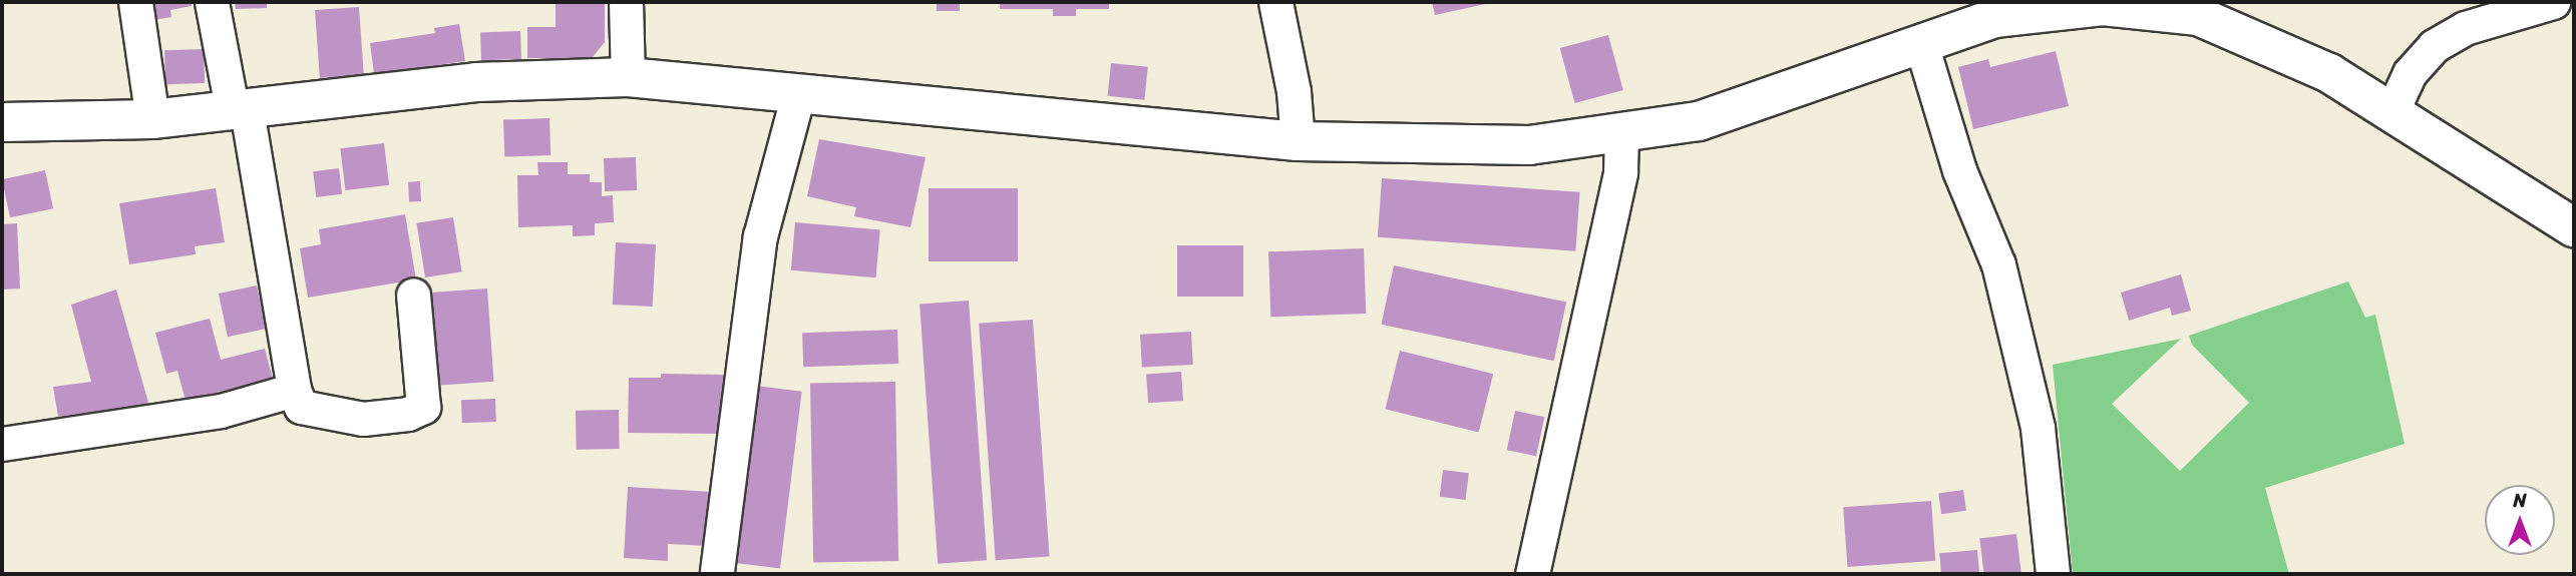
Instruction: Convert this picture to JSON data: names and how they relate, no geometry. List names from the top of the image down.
{
  "north": "top"
}
